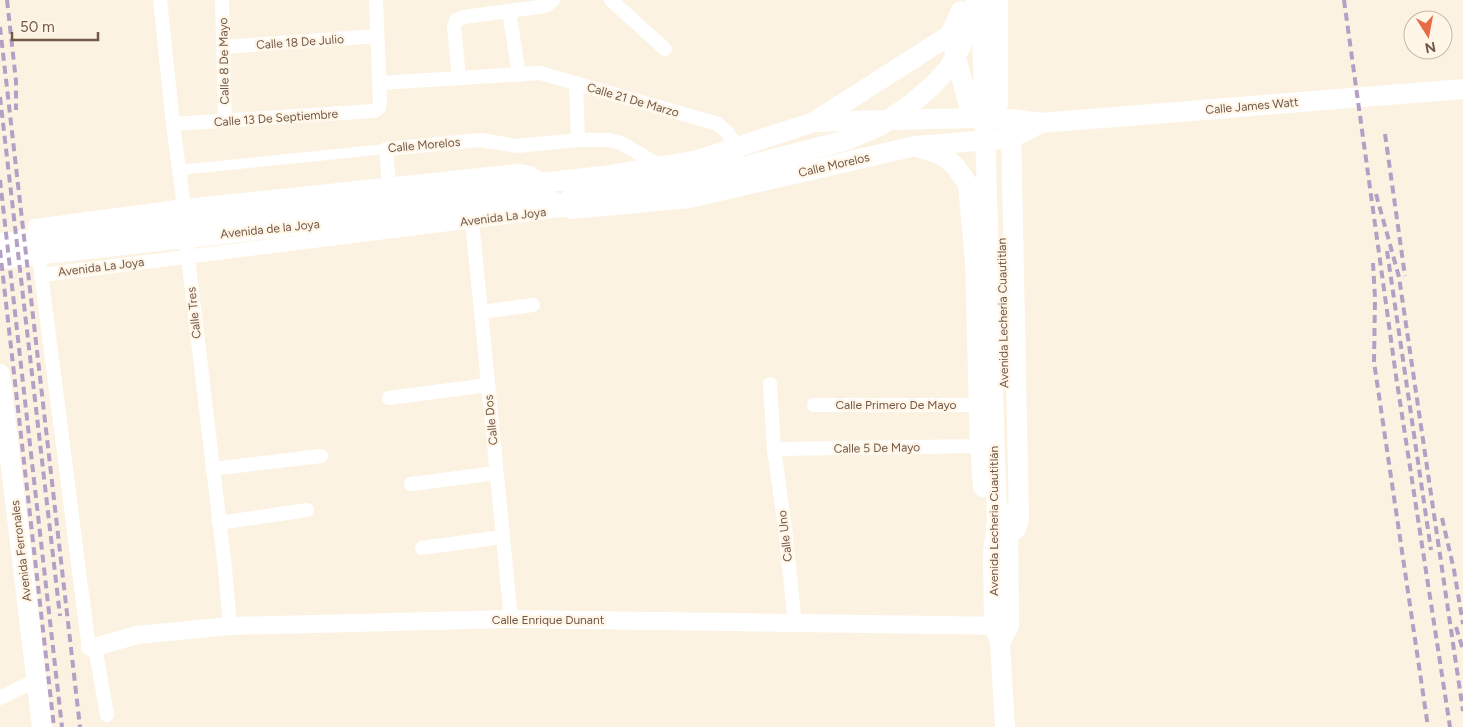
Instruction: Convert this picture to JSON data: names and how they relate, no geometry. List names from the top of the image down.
{
  "streets": {
    "main road": [
      "Calle James Watt",
      "Calle Morelos",
      "Avenida de la Joya",
      "Avenida Lecheria Cuautitlan",
      "Avenida Lecheria Cuautitlán",
      "Avenida Ferronales"
    ],
    "street": [
      "Calle 18 De Julio",
      "Calle 8 De Mayo",
      "Calle 21 De Marzo",
      "Calle 13 De Septiembre",
      "Avenida La Joya",
      "Calle Tres",
      "Calle Primero De Mayo",
      "Calle Dos",
      "Calle 5 De Mayo",
      "Calle Uno",
      "Calle Enrique Dunant"
    ]
  },
  "crossings": [
    ["Calle 18 De Julio", "Calle 8 De Mayo"],
    ["Calle 8 De Mayo", "Calle 13 De Septiembre"],
    ["Calle 21 De Marzo", "Calle 13 De Septiembre"],
    ["Calle James Watt", "Calle Morelos"],
    ["Calle 13 De Septiembre", "Calle Tres"],
    ["Calle Morelos", "Avenida La Joya"],
    ["Calle Morelos", "Avenida de la Joya"],
    ["Calle Morelos", "Calle Tres"],
    ["Avenida La Joya", "Avenida de la Joya"],
    ["Avenida La Joya", "Calle Tres"],
    ["Avenida La Joya", "Calle Dos"],
    ["Calle Tres", "Calle Enrique Dunant"],
    ["Avenida Lecheria Cuautitlan", "Calle Primero De Mayo"],
    ["Avenida Lecheria Cuautitlan", "Avenida Lecheria Cuautitlán"],
    ["Avenida Lecheria Cuautitlan", "Calle Enrique Dunant"],
    ["Calle Primero De Mayo", "Avenida Lecheria Cuautitlán"],
    ["Calle Dos", "Calle Enrique Dunant"],
    ["Calle 5 De Mayo", "Calle Uno"],
    ["Calle Uno", "Calle Enrique Dunant"]
  ],
  "scale_bar": "50 m",
  "north": "bottom"
}
